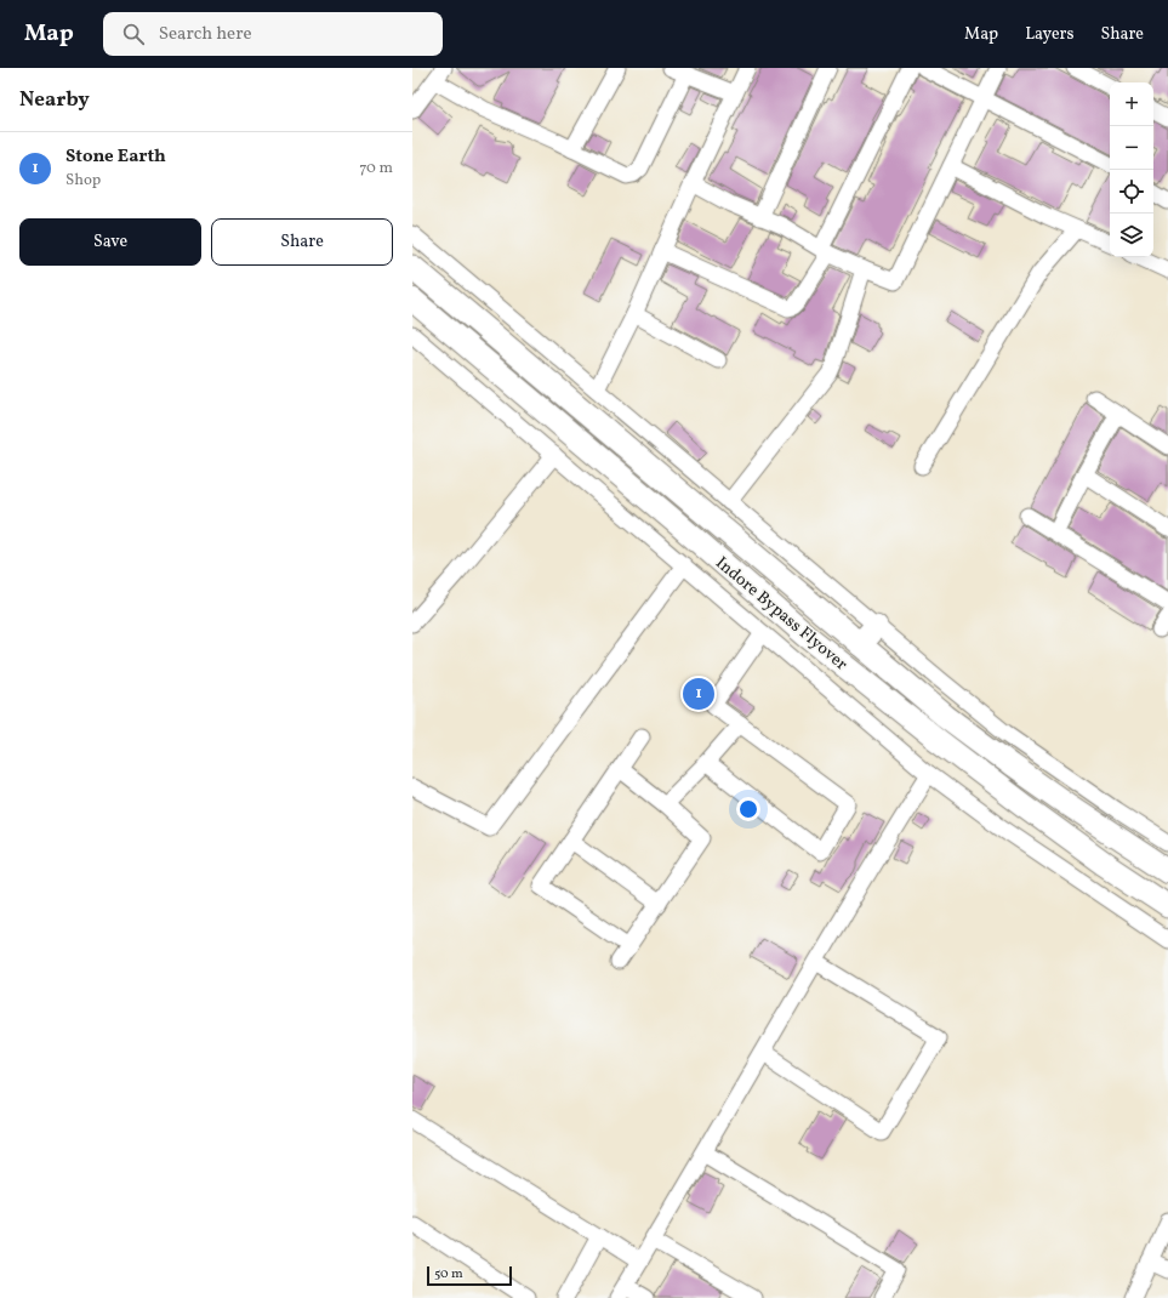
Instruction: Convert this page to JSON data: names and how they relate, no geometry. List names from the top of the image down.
{
  "streets": {
    "highway": ["Indore Bypass Flyover"]
  },
  "scale_bar": "50 m",
  "page": {
    "header": "Map",
    "search": "Search here",
    "nav": ["Map", "Layers", "Share"],
    "heading": "Nearby",
    "map_buttons": ["+", "−"],
    "list": [
      {
        "mark": "1",
        "name": "Stone Earth",
        "note": "Shop",
        "value": "70 m"
      }
    ],
    "buttons": ["Save", "Share"],
    "pins": "1",
    "scale": "50 m"
  }
}
